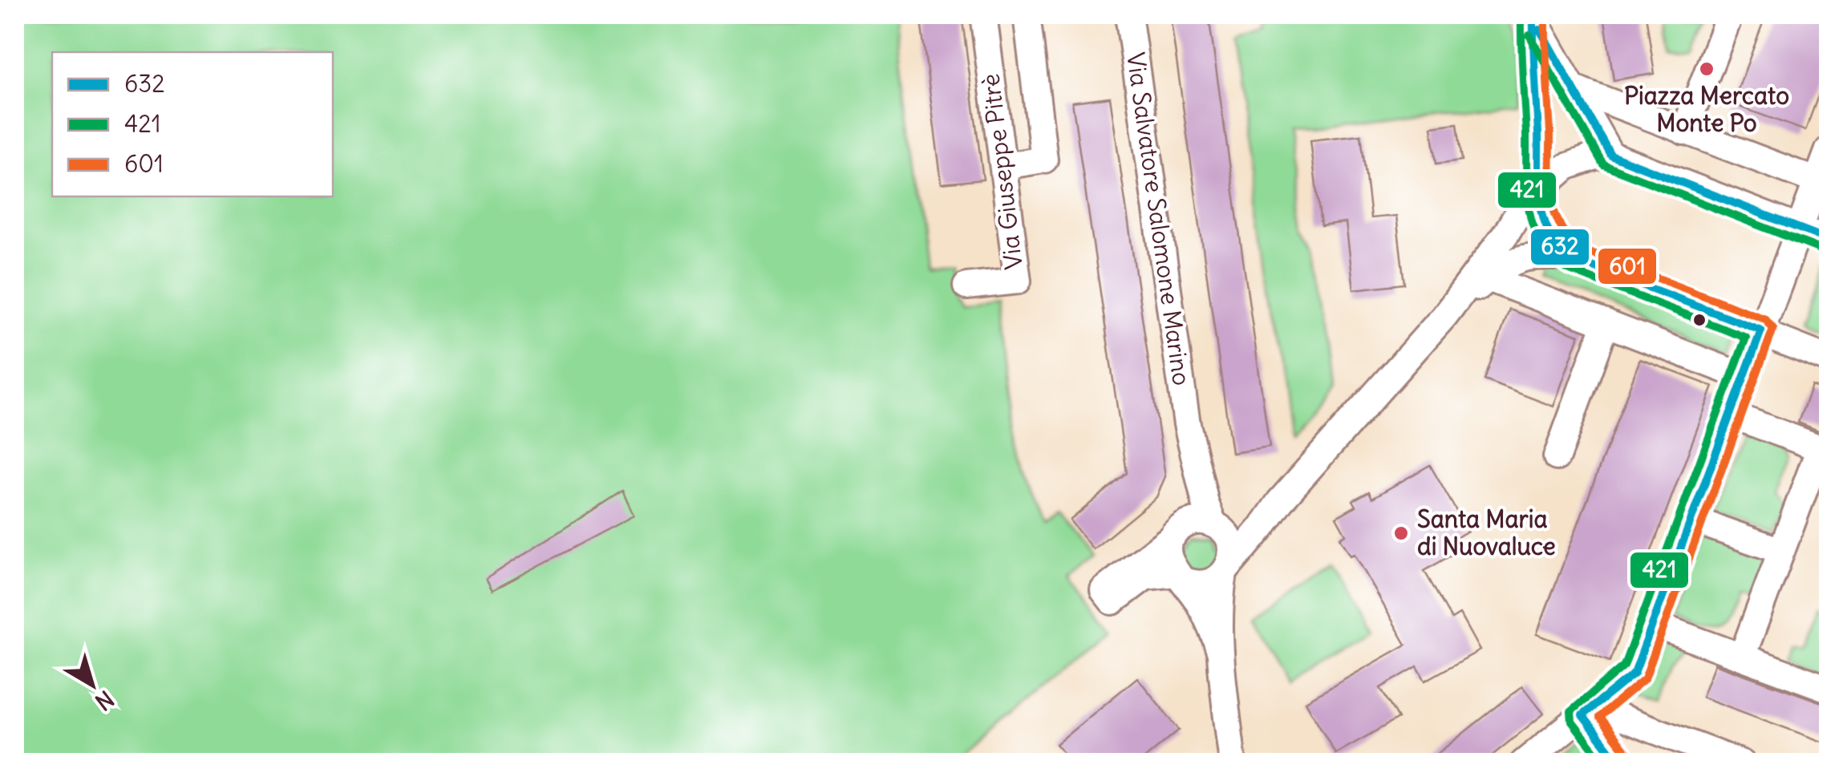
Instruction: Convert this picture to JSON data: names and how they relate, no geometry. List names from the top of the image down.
{
  "streets": {
    "street": ["Via Giuseppe Pitrè", "Via Salvatore Salomone Marino"]
  },
  "places": ["Piazza Mercato Monte Po", "Santa Maria di Nuovaluce"],
  "lines": ["transit line 632", "transit line 421", "transit line 601"],
  "legend": ["632", "421", "601"],
  "north": "bottom right"
}
